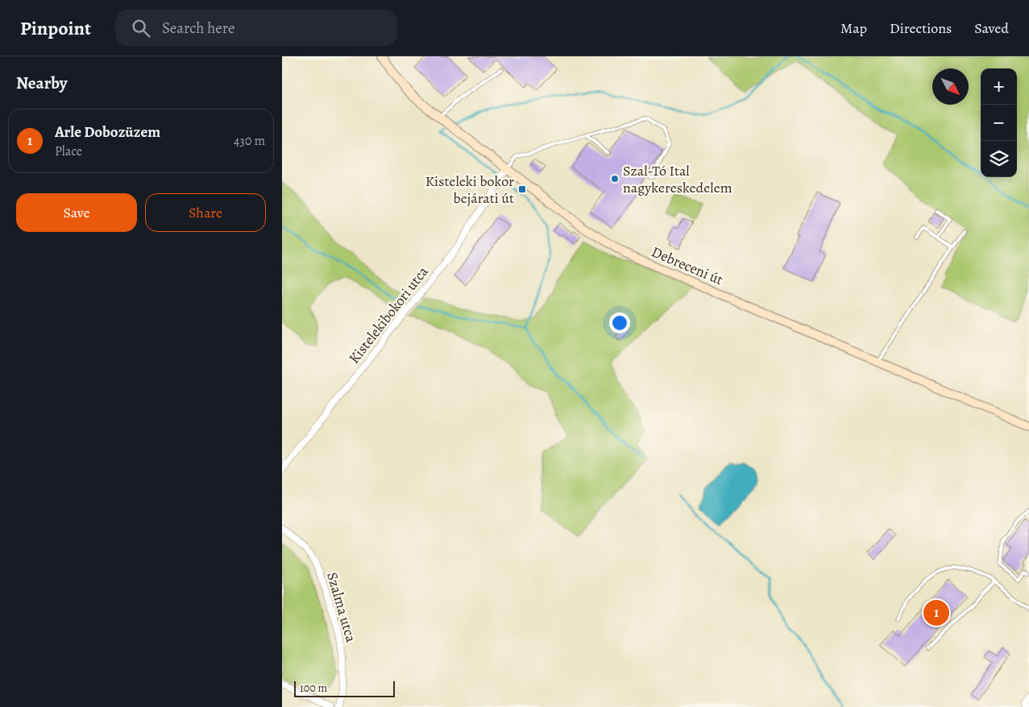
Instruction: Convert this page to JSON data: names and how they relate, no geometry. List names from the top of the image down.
{
  "streets": {
    "street": ["Debreceni út", "Kistelekibokori utca", "Szalma utca"]
  },
  "crossings": [
    ["Debreceni út", "Kistelekibokori utca"]
  ],
  "places": {
    "other": ["Szal-Tó Ital nagykereskedelem"],
    "transit": ["Kisteleki bokor bejárati út"]
  },
  "scale_bar": "100 m",
  "north": "bottom right",
  "page": {
    "header": "Pinpoint",
    "search": "Search here",
    "nav": ["Map", "Directions", "Saved"],
    "heading": "Nearby",
    "map_buttons": ["+", "−"],
    "list": [
      {
        "mark": "1",
        "name": "Arle Dobozüzem",
        "note": "Place",
        "value": "430 m"
      }
    ],
    "buttons": ["Save", "Share"],
    "pins": "1",
    "scale": "100 m"
  }
}
